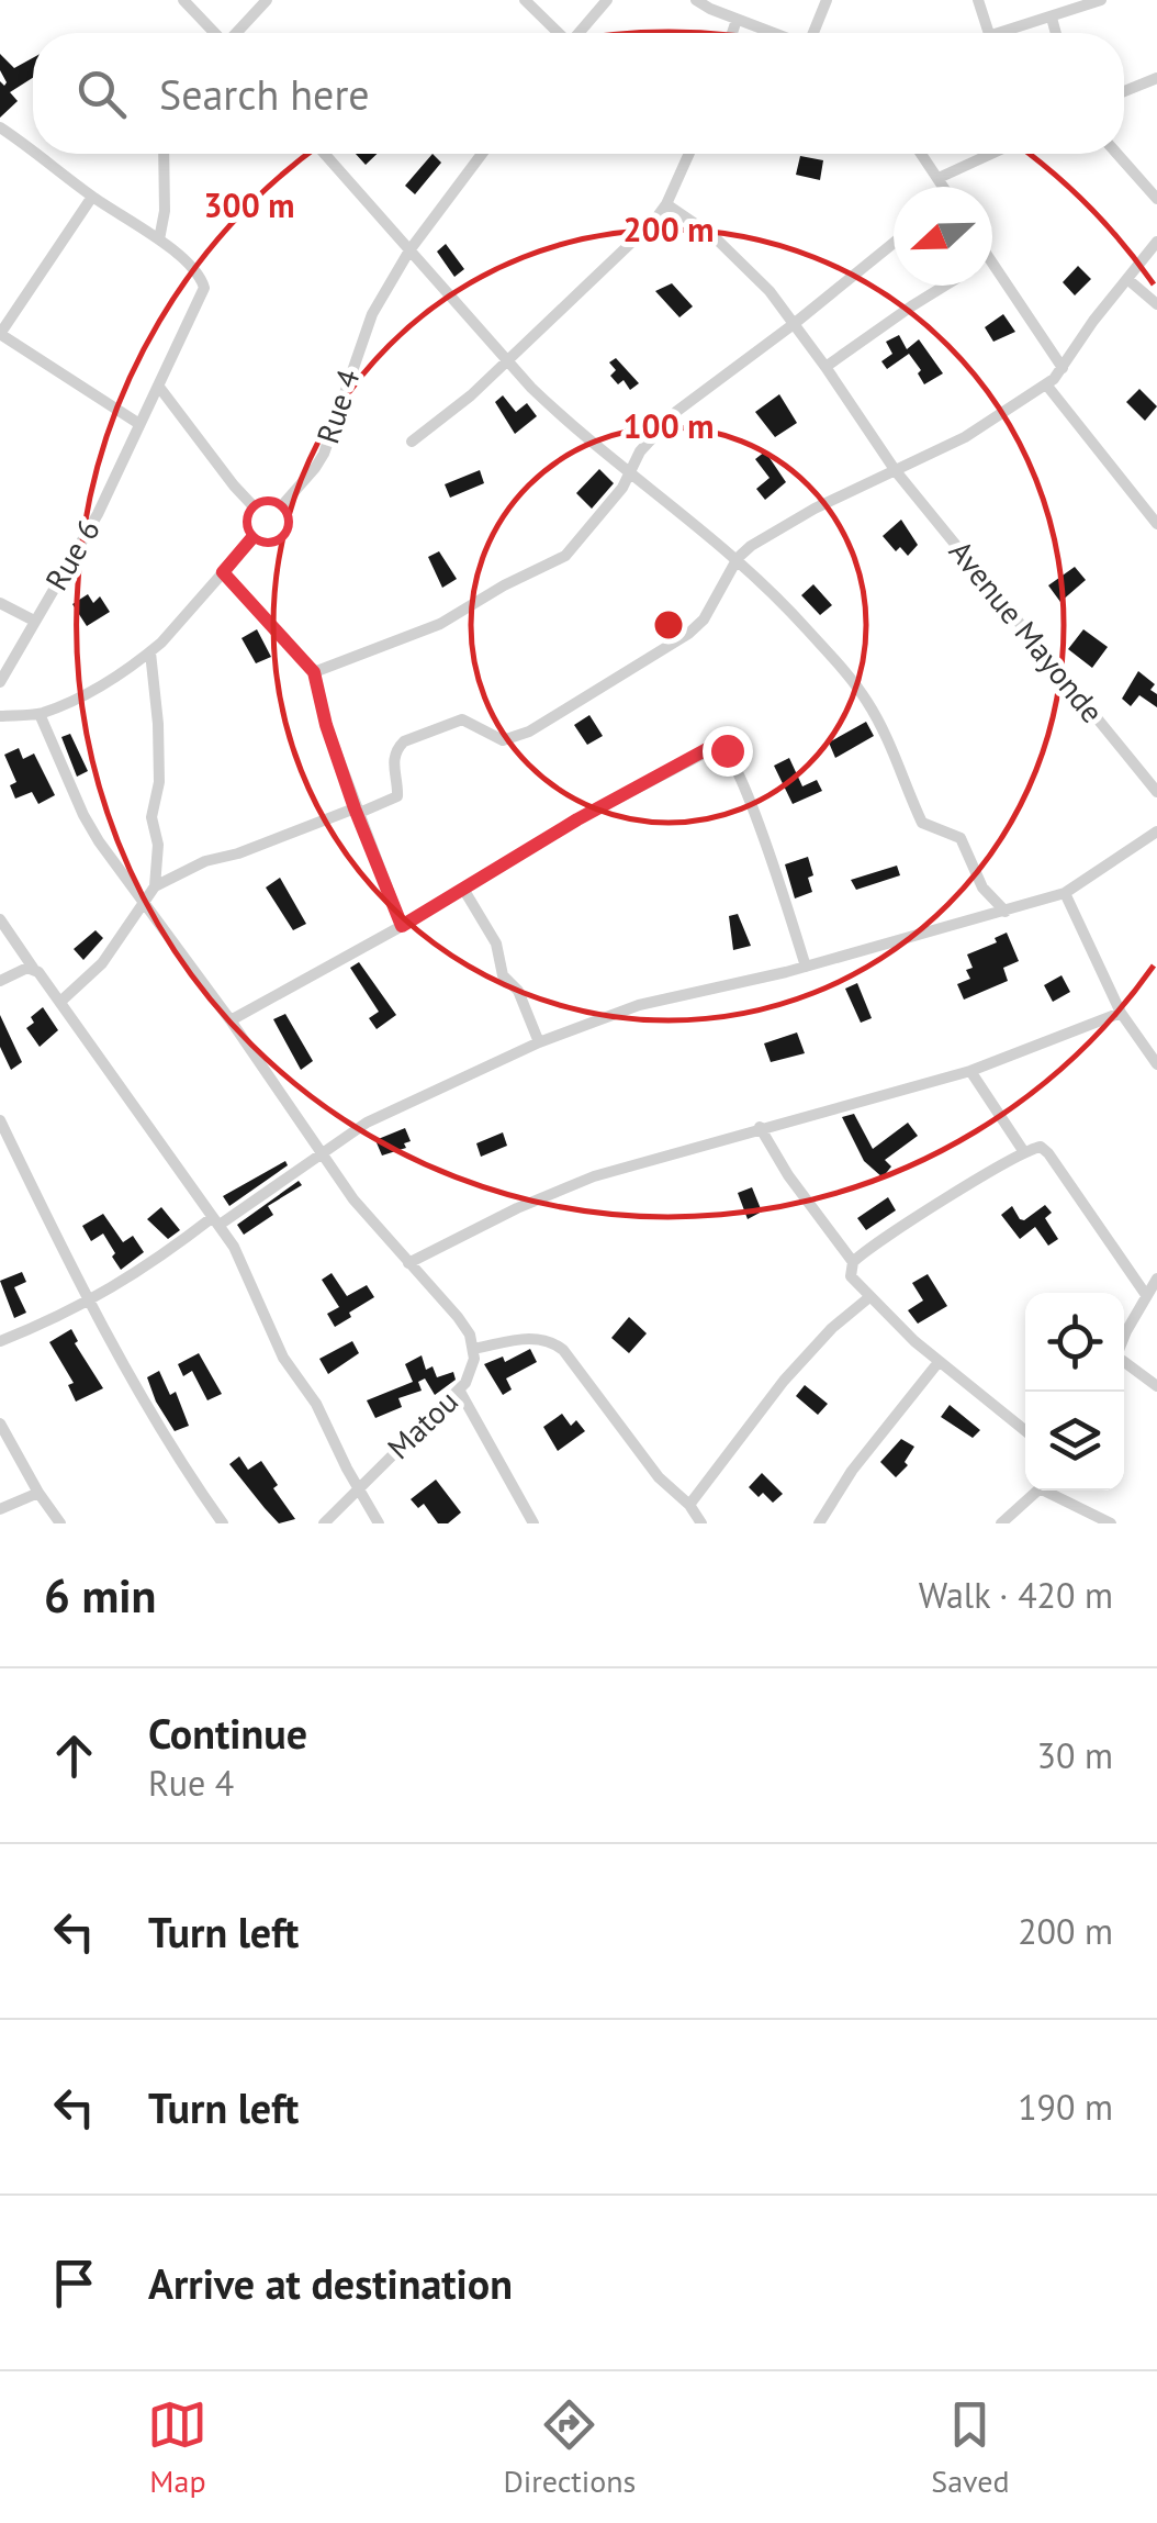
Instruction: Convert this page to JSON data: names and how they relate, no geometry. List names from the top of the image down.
{
  "streets": {
    "street": [
      "Rue 4",
      "Rue 6",
      "Avenue Mayonde",
      "Matou"
    ]
  },
  "north": "left",
  "page": {
    "search": "Search here",
    "heading": ["6 min", "Walk · 420 m"],
    "list": [
      ["Continue", "Rue 4", "30 m"],
      ["Turn left", "200 m"],
      ["Turn left", "190 m"],
      "Arrive at destination"
    ],
    "nav": ["Map", "Directions", "Saved"]
  },
  "rings": ["300 m", "200 m", "100 m"]
}
